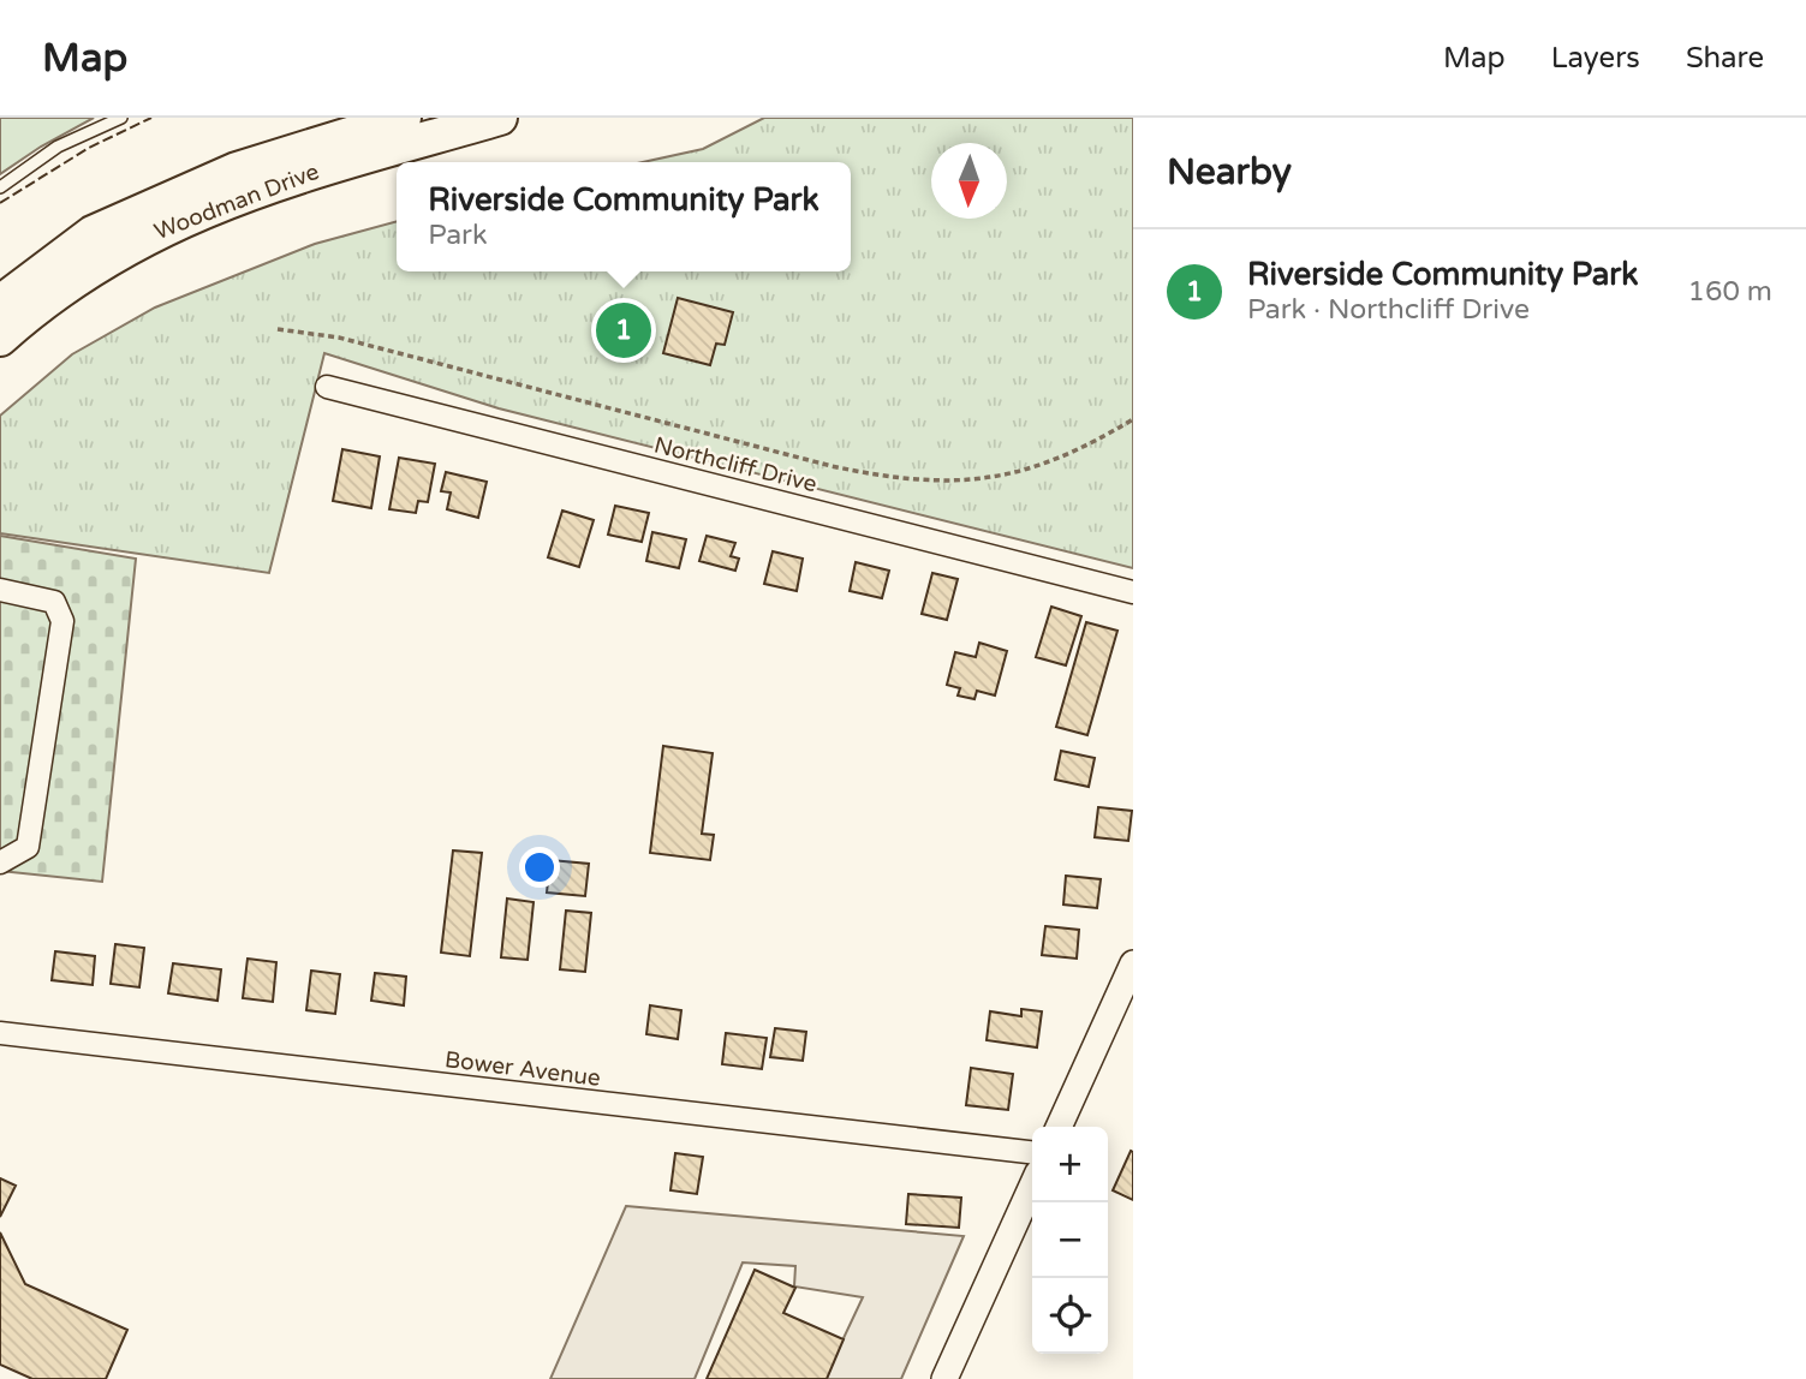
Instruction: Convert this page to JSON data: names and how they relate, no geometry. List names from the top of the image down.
{
  "streets": {
    "main road": ["Woodman Drive"],
    "street": ["Northcliff Drive", "Bower Avenue"]
  },
  "north": "bottom",
  "page": {
    "header": "Map",
    "nav": ["Map", "Layers", "Share"],
    "heading": "Nearby",
    "popup": ["Riverside Community Park", "Park"],
    "list": [
      {
        "mark": "1",
        "name": "Riverside Community Park",
        "note": "Park · Northcliff Drive",
        "value": "160 m"
      }
    ],
    "pins": "1",
    "map_buttons": ["+", "−"]
  }
}
